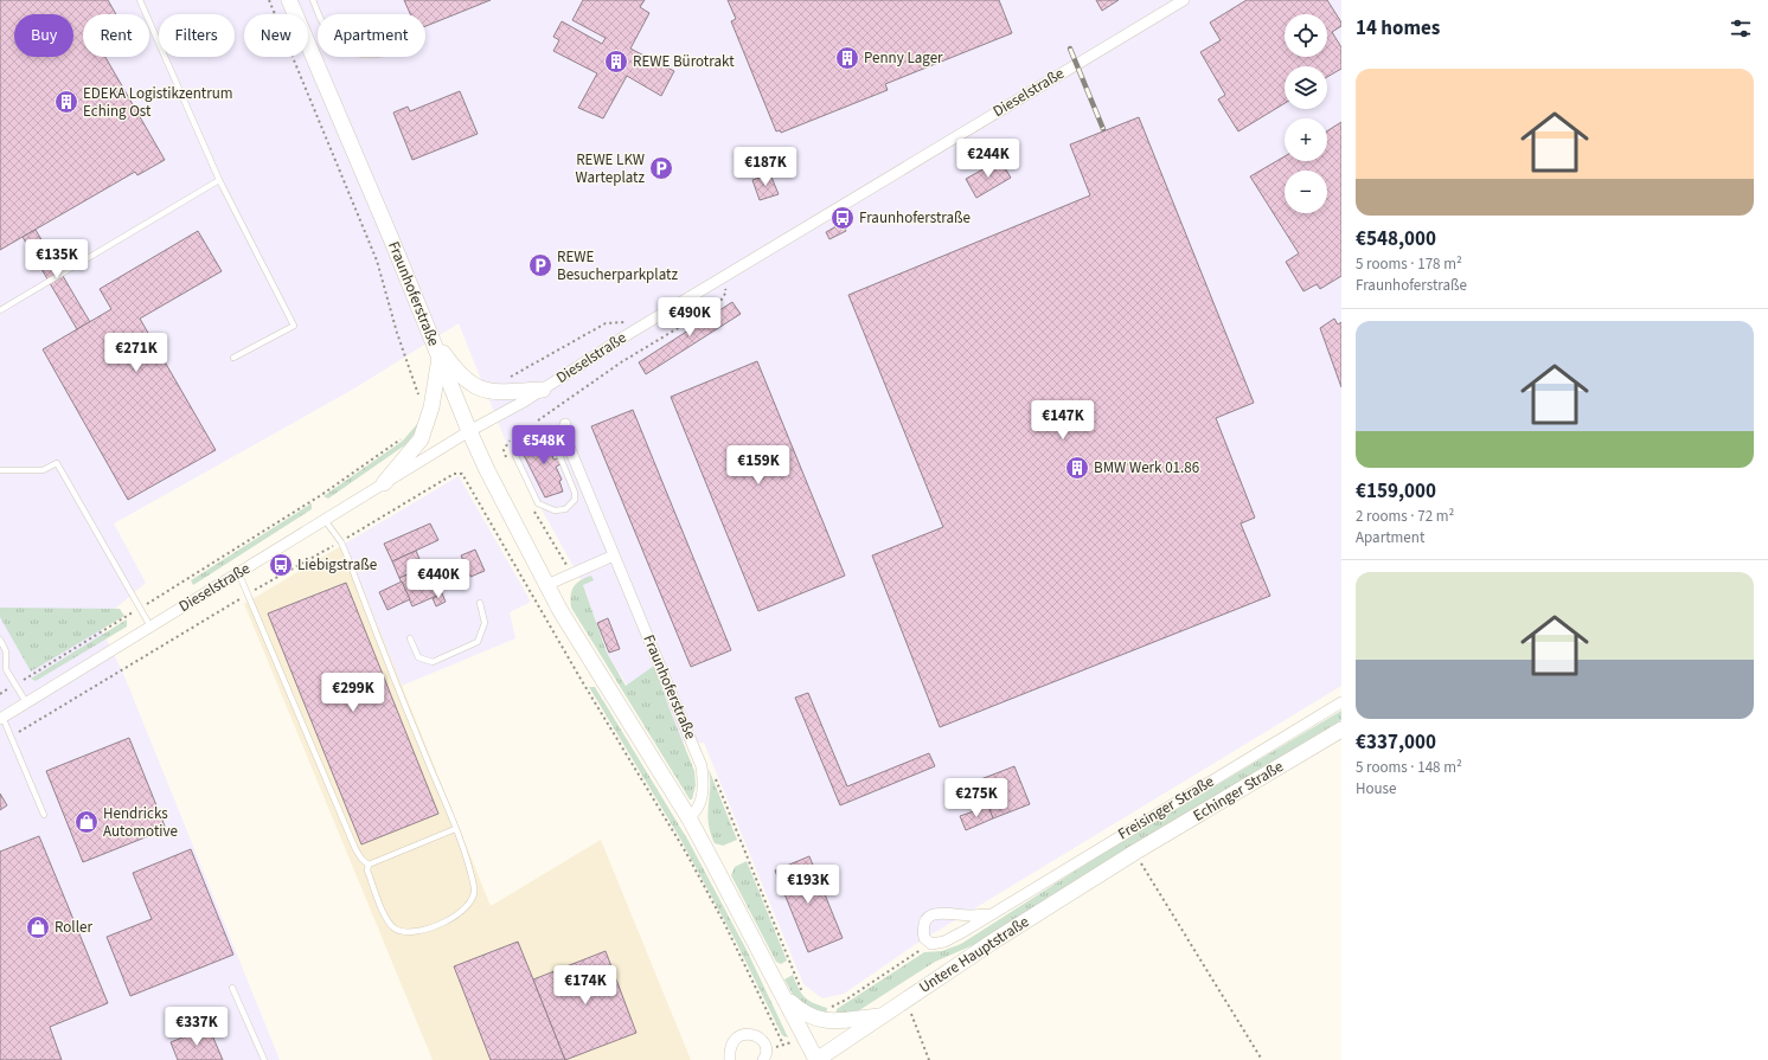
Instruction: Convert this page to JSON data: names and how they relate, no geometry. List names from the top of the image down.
{
  "streets": {
    "main road": ["Fraunhoferstraße", "Echinger Straße", "Untere Hauptstraße"],
    "street": ["Dieselstraße", "Freisinger Straße"]
  },
  "crossings": [
    ["Dieselstraße", "Fraunhoferstraße"],
    ["Fraunhoferstraße", "Untere Hauptstraße"],
    ["Echinger Straße", "Untere Hauptstraße"]
  ],
  "places": {
    "building": [
      "Penny Lager",
      "REWE Bürotrakt",
      "EDEKA Logistikzentrum Eching Ost",
      "BMW Werk 01.86"
    ],
    "parking": ["REWE LKW Warteplatz", "REWE Besucherparkplatz"],
    "bus stop": ["Fraunhoferstraße", "Liebigstraße"],
    "shop": ["Hendricks Automotive", "Roller"]
  },
  "page": {
    "heading": "14 homes",
    "map_buttons": ["+", "−"],
    "chip": [
      "Buy",
      "Rent",
      "Filters",
      "New",
      "Apartment"
    ],
    "list": [
      {
        "name": "€548,000",
        "note": "5 rooms · 178 m² · Fraunhoferstraße"
      },
      {
        "name": "€159,000",
        "note": "2 rooms · 72 m² · Apartment"
      },
      {
        "name": "€337,000",
        "note": "5 rooms · 148 m² · House"
      }
    ],
    "price": [
      "€244K",
      "€187K",
      "€135K",
      "€490K",
      "€271K",
      "€147K",
      "€548K",
      "€159K",
      "€440K",
      "€299K",
      "€275K",
      "€193K",
      "€174K",
      "€337K"
    ]
  }
}
